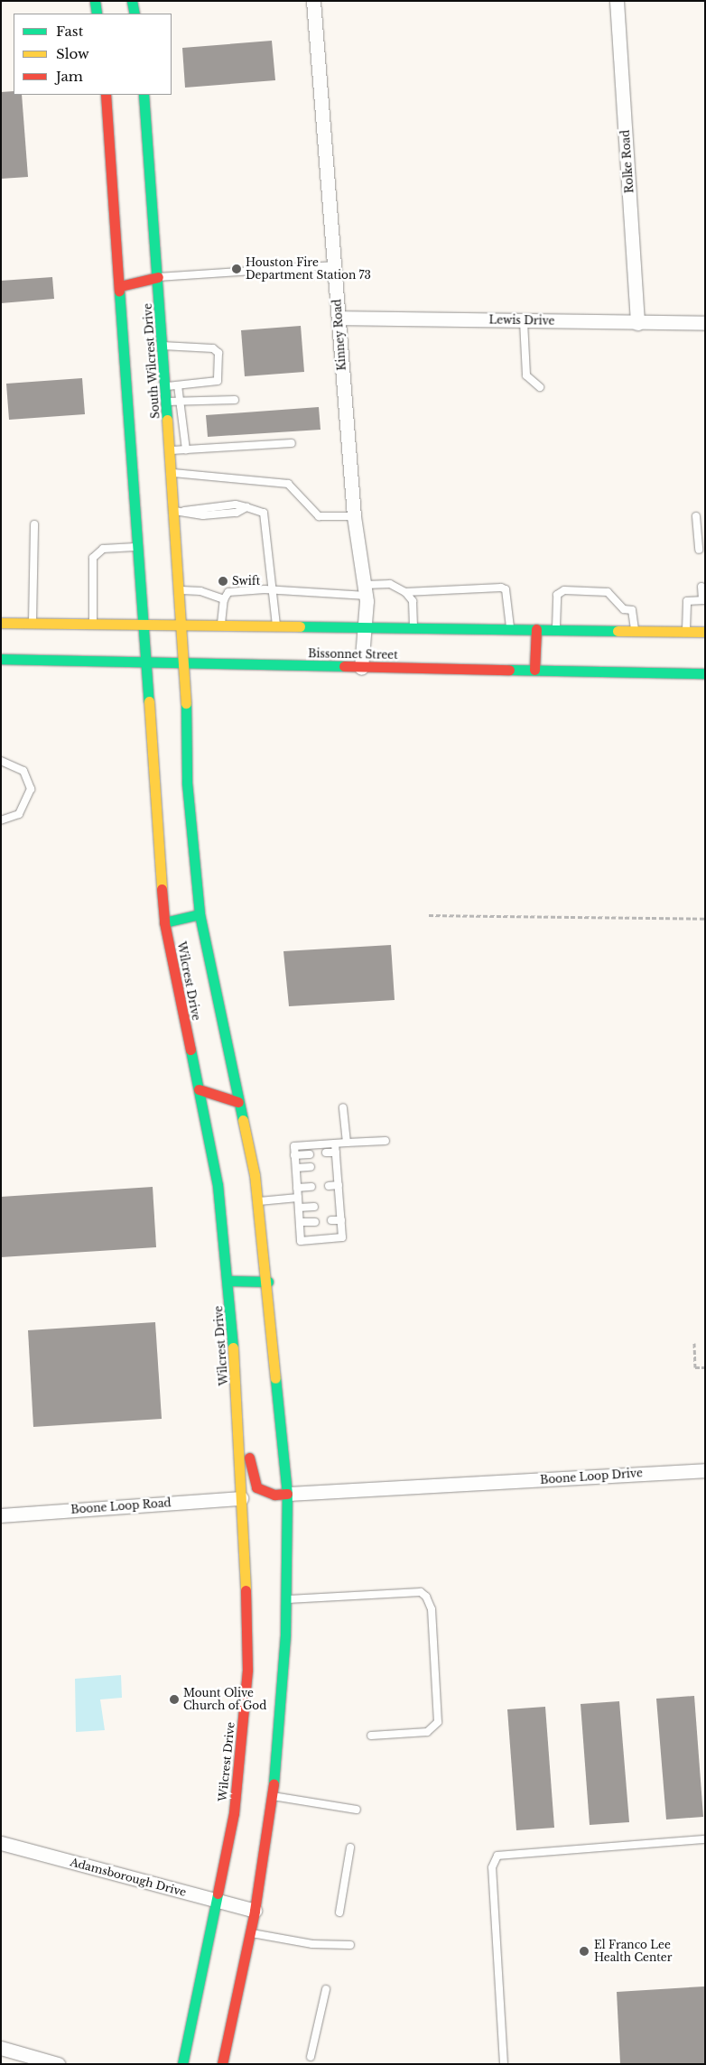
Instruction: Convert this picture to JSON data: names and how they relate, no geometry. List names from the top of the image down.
{
  "streets": {
    "main road": ["South Wilcrest Drive", "Bissonnet Street", "Wilcrest Drive"],
    "street": [
      "Rolke Road",
      "Lewis Drive",
      "Kinney Road",
      "Boone Loop Drive",
      "Boone Loop Road",
      "Adamsborough Drive"
    ]
  },
  "crossings": [
    ["Rolke Road", "Lewis Drive"],
    ["Lewis Drive", "Kinney Road"],
    ["Kinney Road", "Bissonnet Street"],
    ["Bissonnet Street", "Wilcrest Drive"],
    ["Wilcrest Drive", "Boone Loop Road"],
    ["Wilcrest Drive", "Adamsborough Drive"]
  ],
  "places": [
    "Houston Fire Department Station 73",
    "Swift",
    "Mount Olive Church of God",
    "El Franco Lee Health Center"
  ],
  "legend": ["Fast", "Slow", "Jam"]
}
